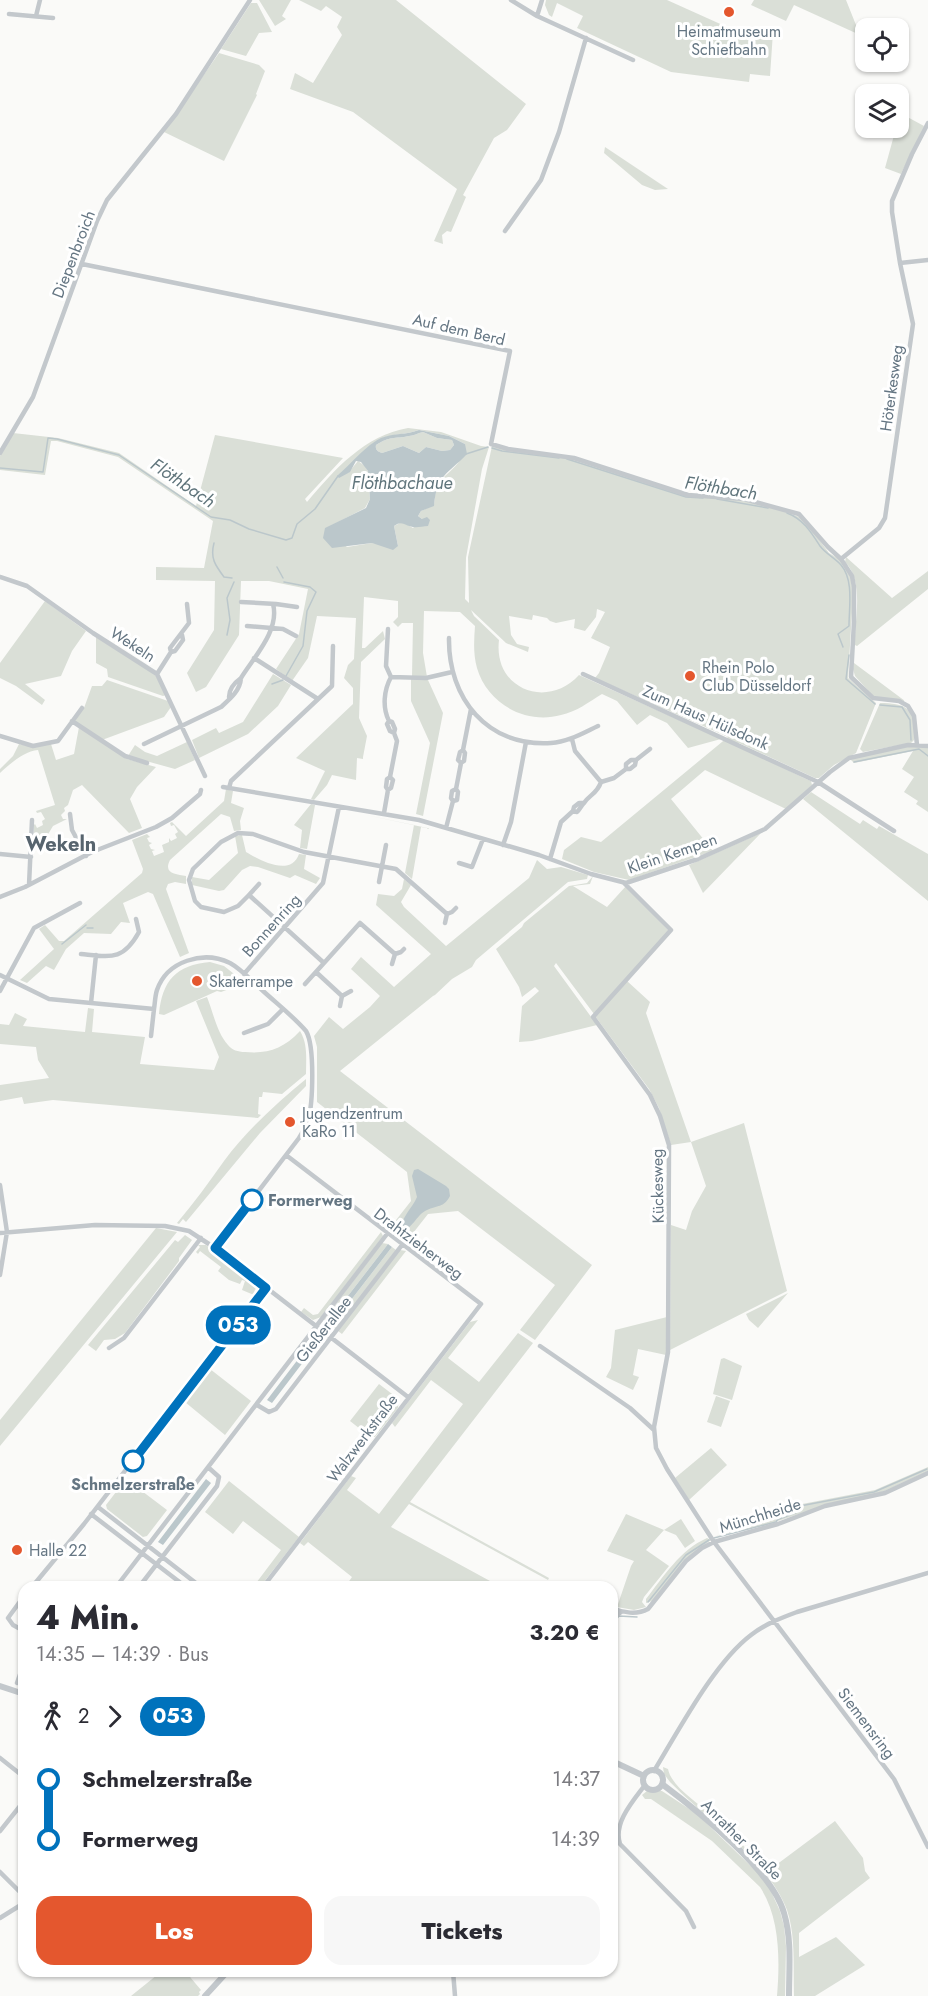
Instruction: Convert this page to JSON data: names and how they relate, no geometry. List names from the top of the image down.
{
  "streets": {
    "street": [
      "Diepenbroich",
      "Auf dem Berd",
      "Höterkesweg",
      "Wekeln",
      "Zum Haus Hülsdonk",
      "Klein Kempen",
      "Bonnenring",
      "Kückesweg",
      "Drahtzieherweg",
      "Gießerallee",
      "Walzwerkstraße",
      "Münchheide",
      "Siemensring",
      "Anrather Straße"
    ]
  },
  "crossings": [
    ["Diepenbroich", "Auf dem Berd"],
    ["Auf dem Berd", "Höterkesweg"],
    ["Zum Haus Hülsdonk", "Klein Kempen"],
    ["Klein Kempen", "Bonnenring"],
    ["Klein Kempen", "Kückesweg"],
    ["Kückesweg", "Münchheide"],
    ["Kückesweg", "Siemensring"],
    ["Drahtzieherweg", "Gießerallee"],
    ["Drahtzieherweg", "Walzwerkstraße"],
    ["Münchheide", "Siemensring"]
  ],
  "districts": ["Wekeln"],
  "water": ["Flöthbach", "Flöthbachaue"],
  "places": [
    "Heimatmuseum Schiefbahn",
    "Rhein Polo Club Düsseldorf",
    "Skaterrampe",
    "Jugendzentrum KaRo 11",
    "Formerweg",
    "Schmelzerstraße",
    "Halle 22"
  ],
  "lines": ["bus line 053"],
  "page": {
    "on_map": "053",
    "heading": ["4 Min.", "14:35 – 14:39 · Bus", "3.20 €"],
    "legs": ["2", "053"],
    "list": [
      {
        "name": "Schmelzerstraße",
        "value": "14:37"
      },
      {
        "name": "Formerweg",
        "value": "14:39"
      }
    ],
    "buttons": ["Los", "Tickets"]
  }
}
